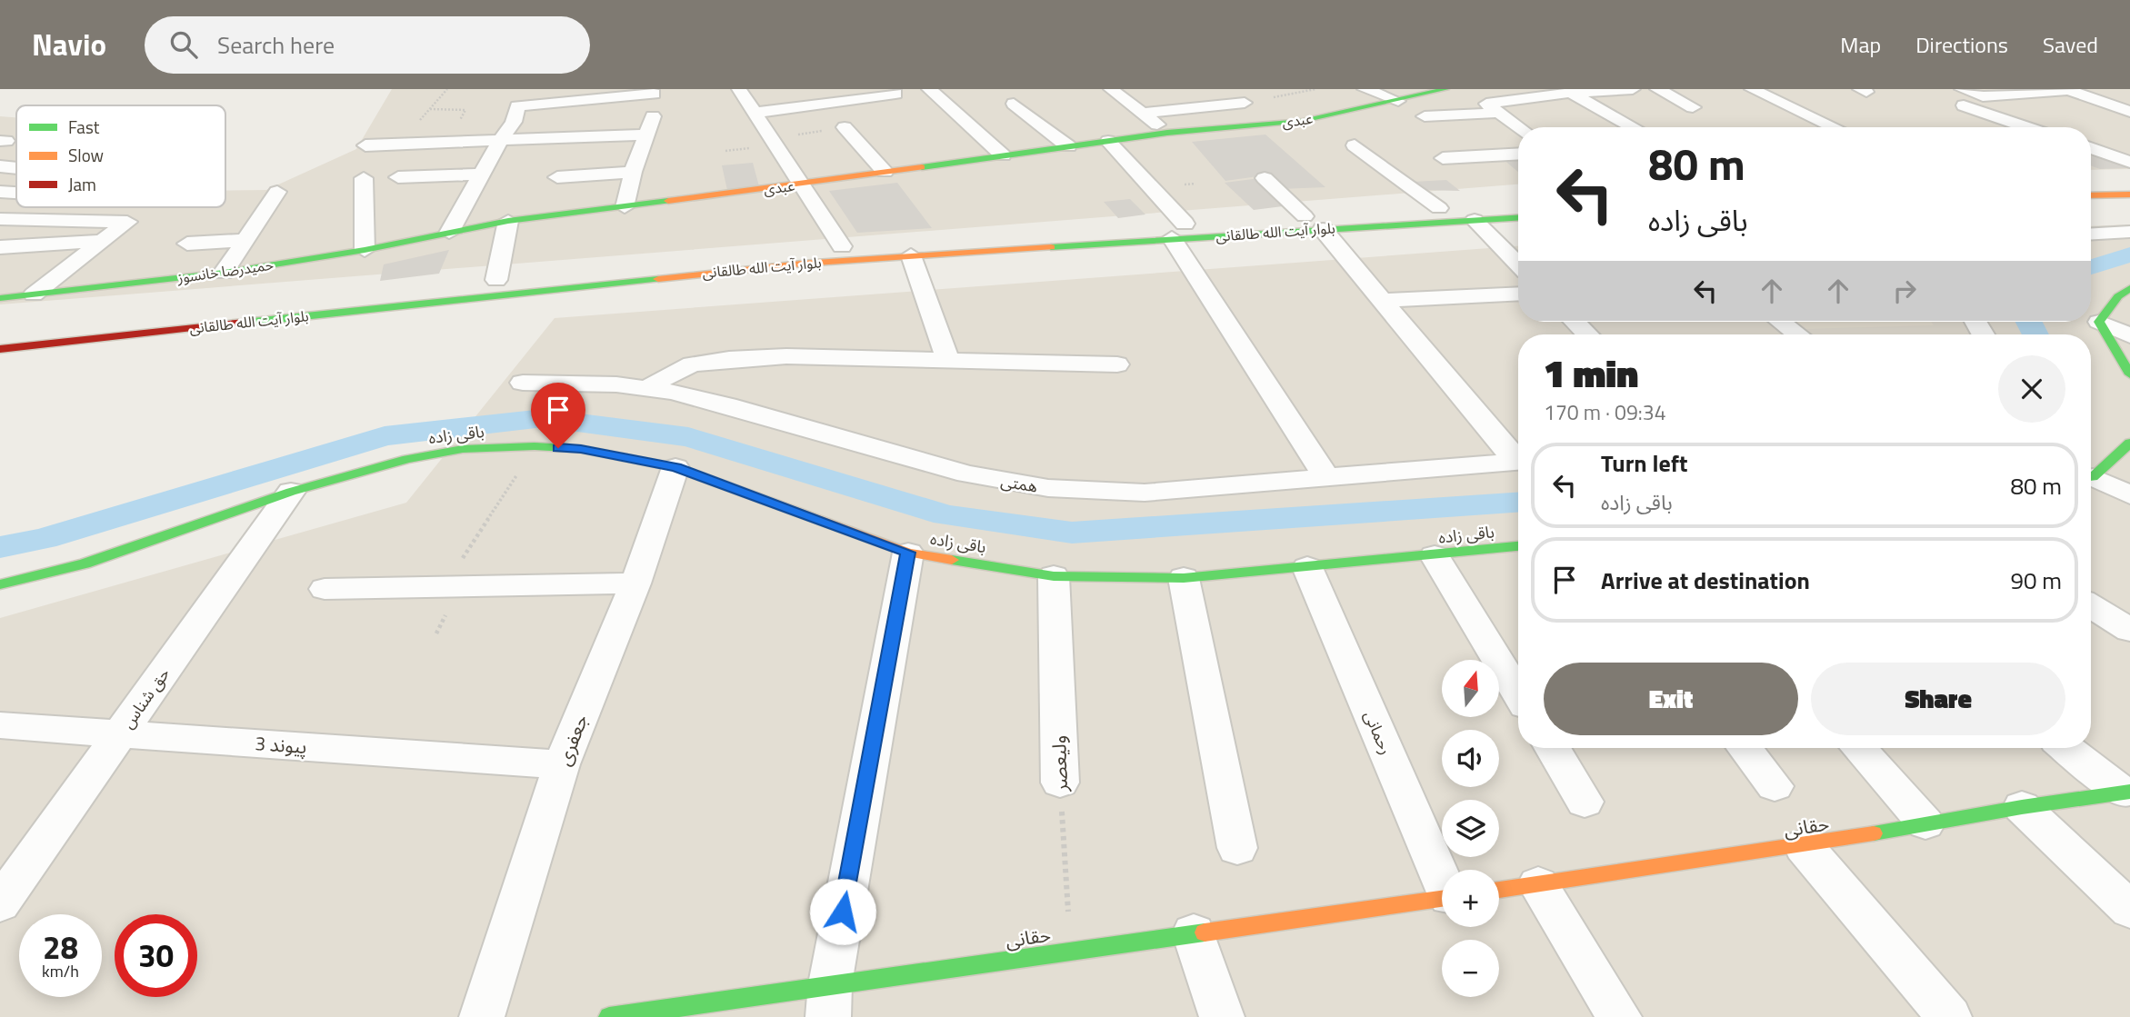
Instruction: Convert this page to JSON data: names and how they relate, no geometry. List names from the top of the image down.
{
  "streets": {
    "street": [
      "عبدی",
      "بلوار آیت الله طالقانی",
      "حمیدرضا خانسوز",
      "باقی زاده",
      "همتی",
      "حق شناس",
      "رحمانی",
      "جعفری",
      "پیوند 3",
      "ولیعصر",
      "حقانی"
    ]
  },
  "crossings": [
    ["عبدی", "حمیدرضا خانسوز"],
    ["باقی زاده", "حق شناس"],
    ["باقی زاده", "رحمانی"],
    ["باقی زاده", "جعفری"],
    ["باقی زاده", "ولیعصر"],
    ["حق شناس", "پیوند 3"],
    ["جعفری", "پیوند 3"],
    ["ولیعصر", "حقانی"]
  ],
  "legend": ["Fast", "Slow", "Jam"],
  "north": "top",
  "page": {
    "header": "Navio",
    "search": "Search here",
    "nav": ["Map", "Directions", "Saved"],
    "turn": ["80 m", "باقی زاده"],
    "heading": ["1 min", "170 m · 09:34"],
    "list": [
      {
        "name": "Turn left",
        "note": "باقی زاده",
        "value": "80 m"
      },
      {
        "name": "Arrive at destination",
        "value": "90 m"
      }
    ],
    "buttons": ["Exit", "Share"],
    "map_buttons": ["+", "−"],
    "speed": "28 km/h",
    "limit": "30"
  }
}
